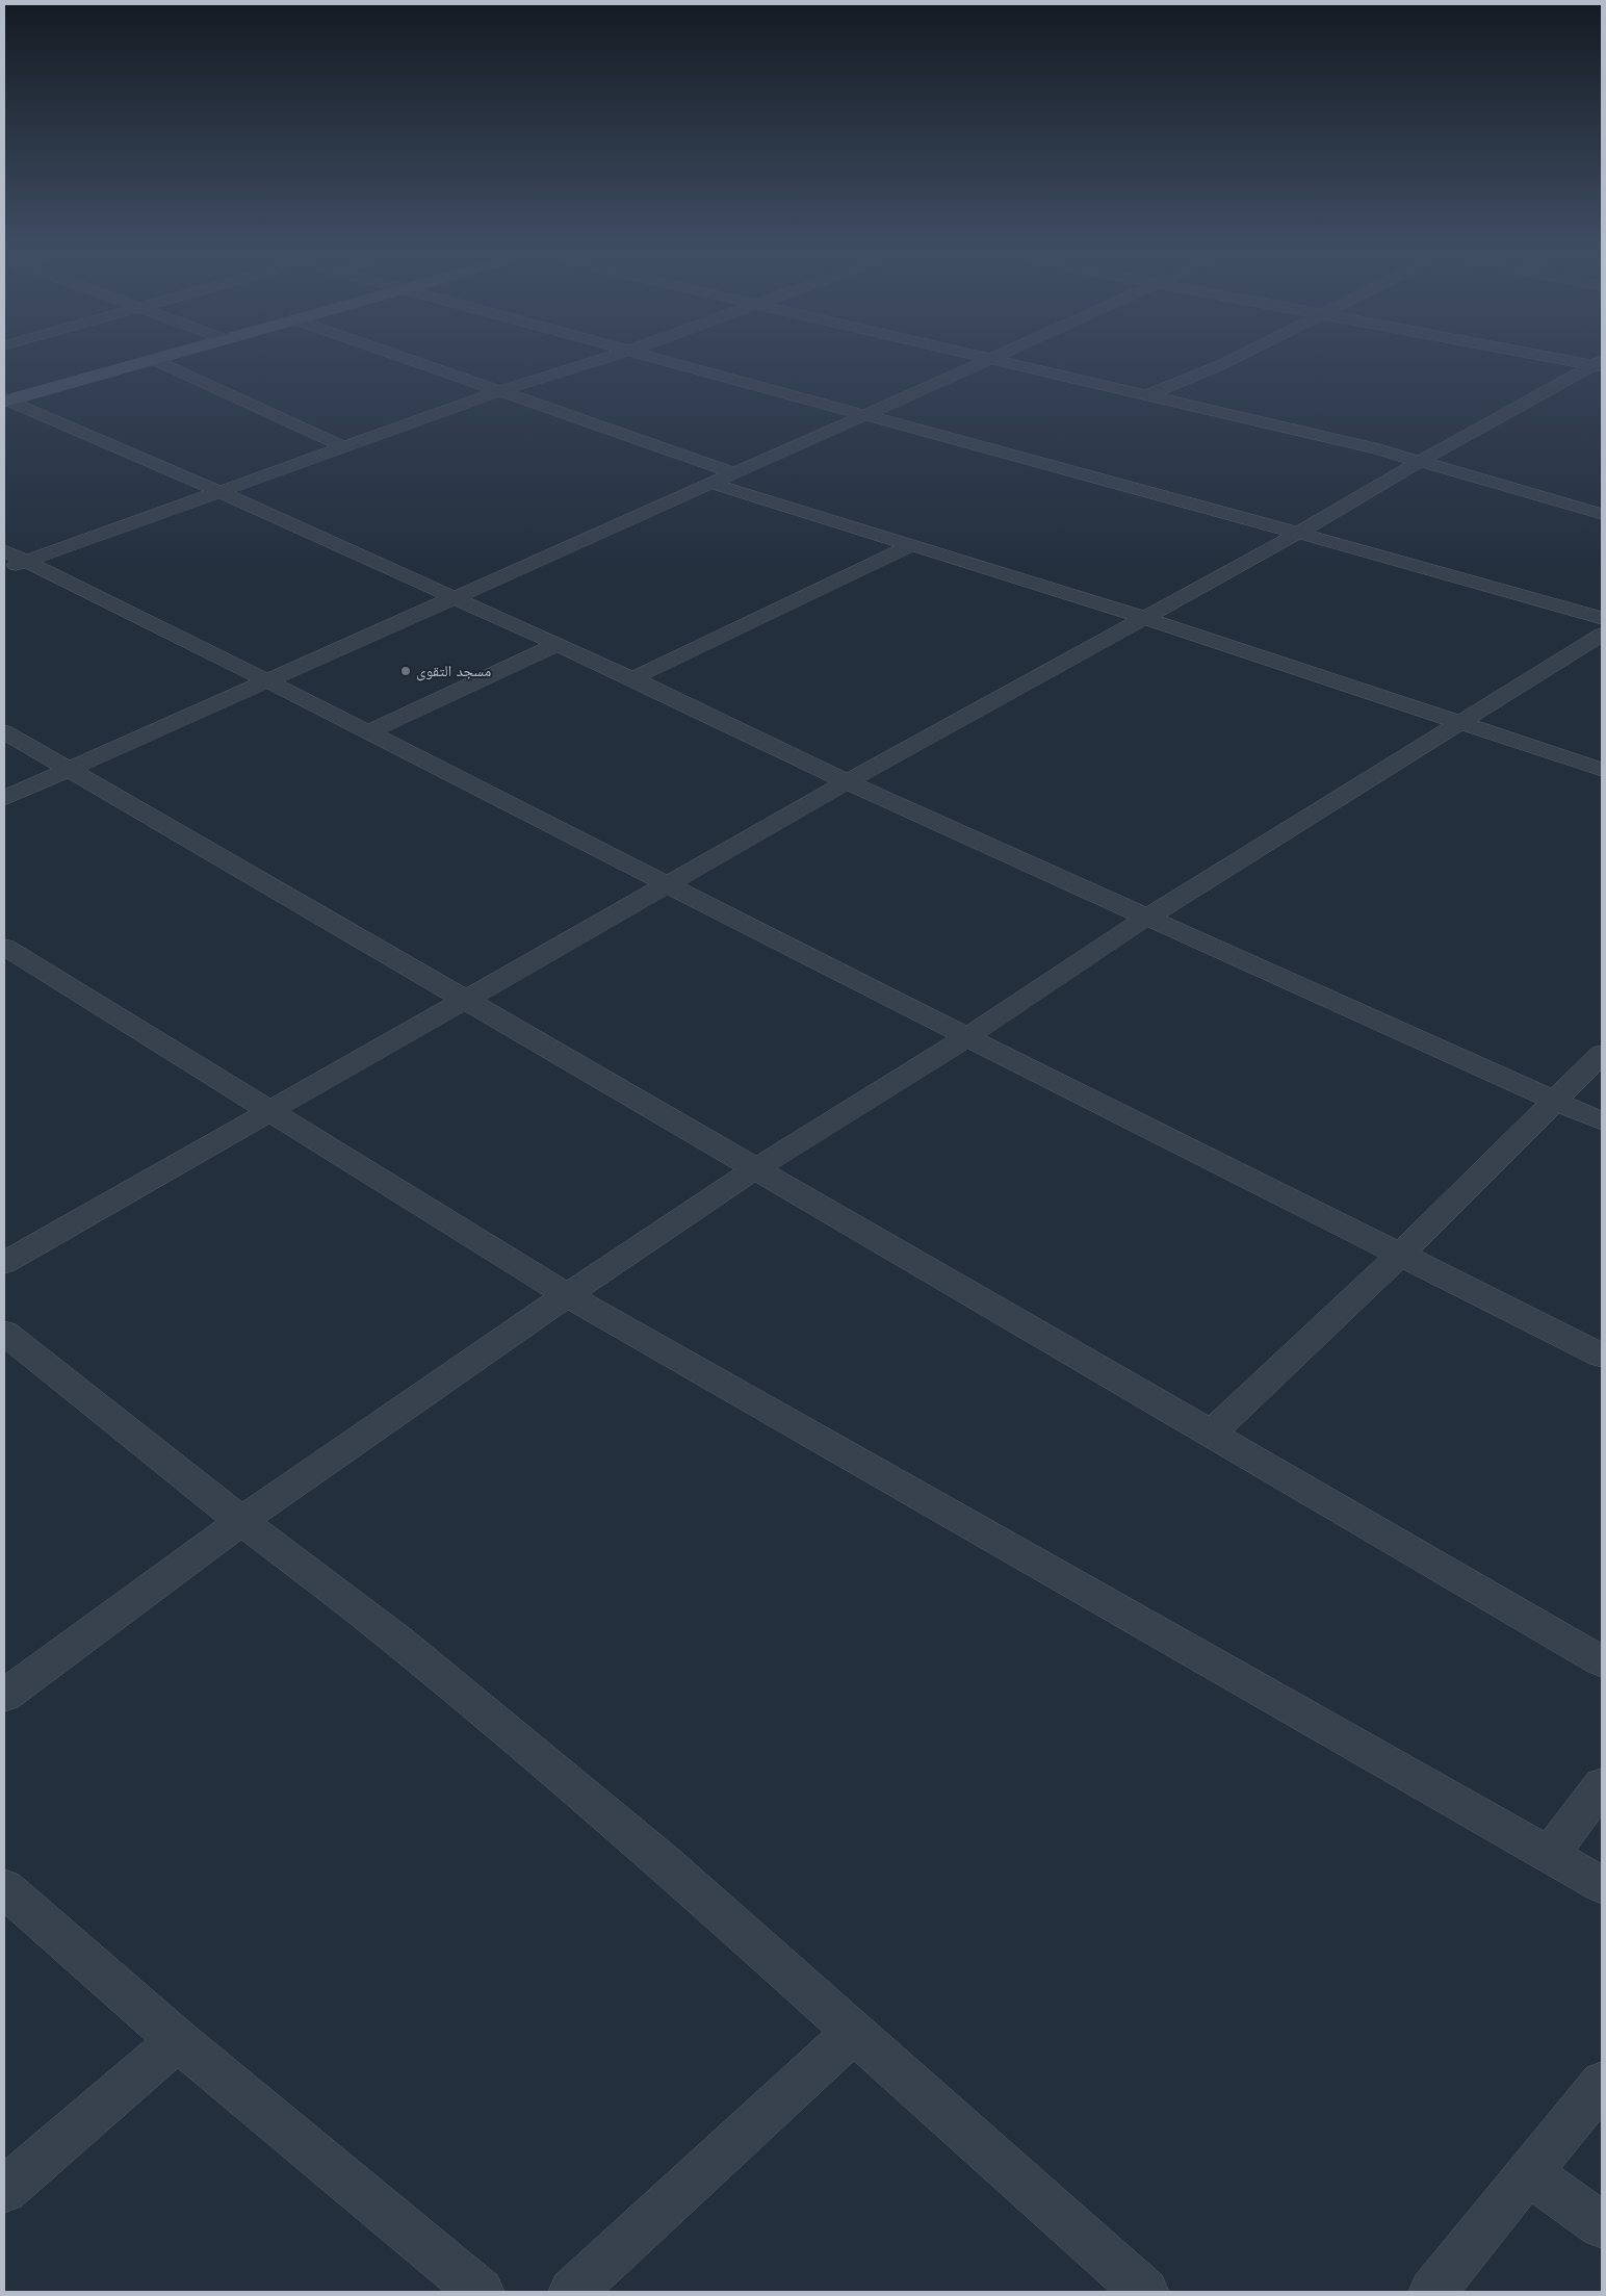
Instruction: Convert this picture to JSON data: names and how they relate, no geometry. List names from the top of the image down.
{
  "places": ["مسجد التقوى"]
}
